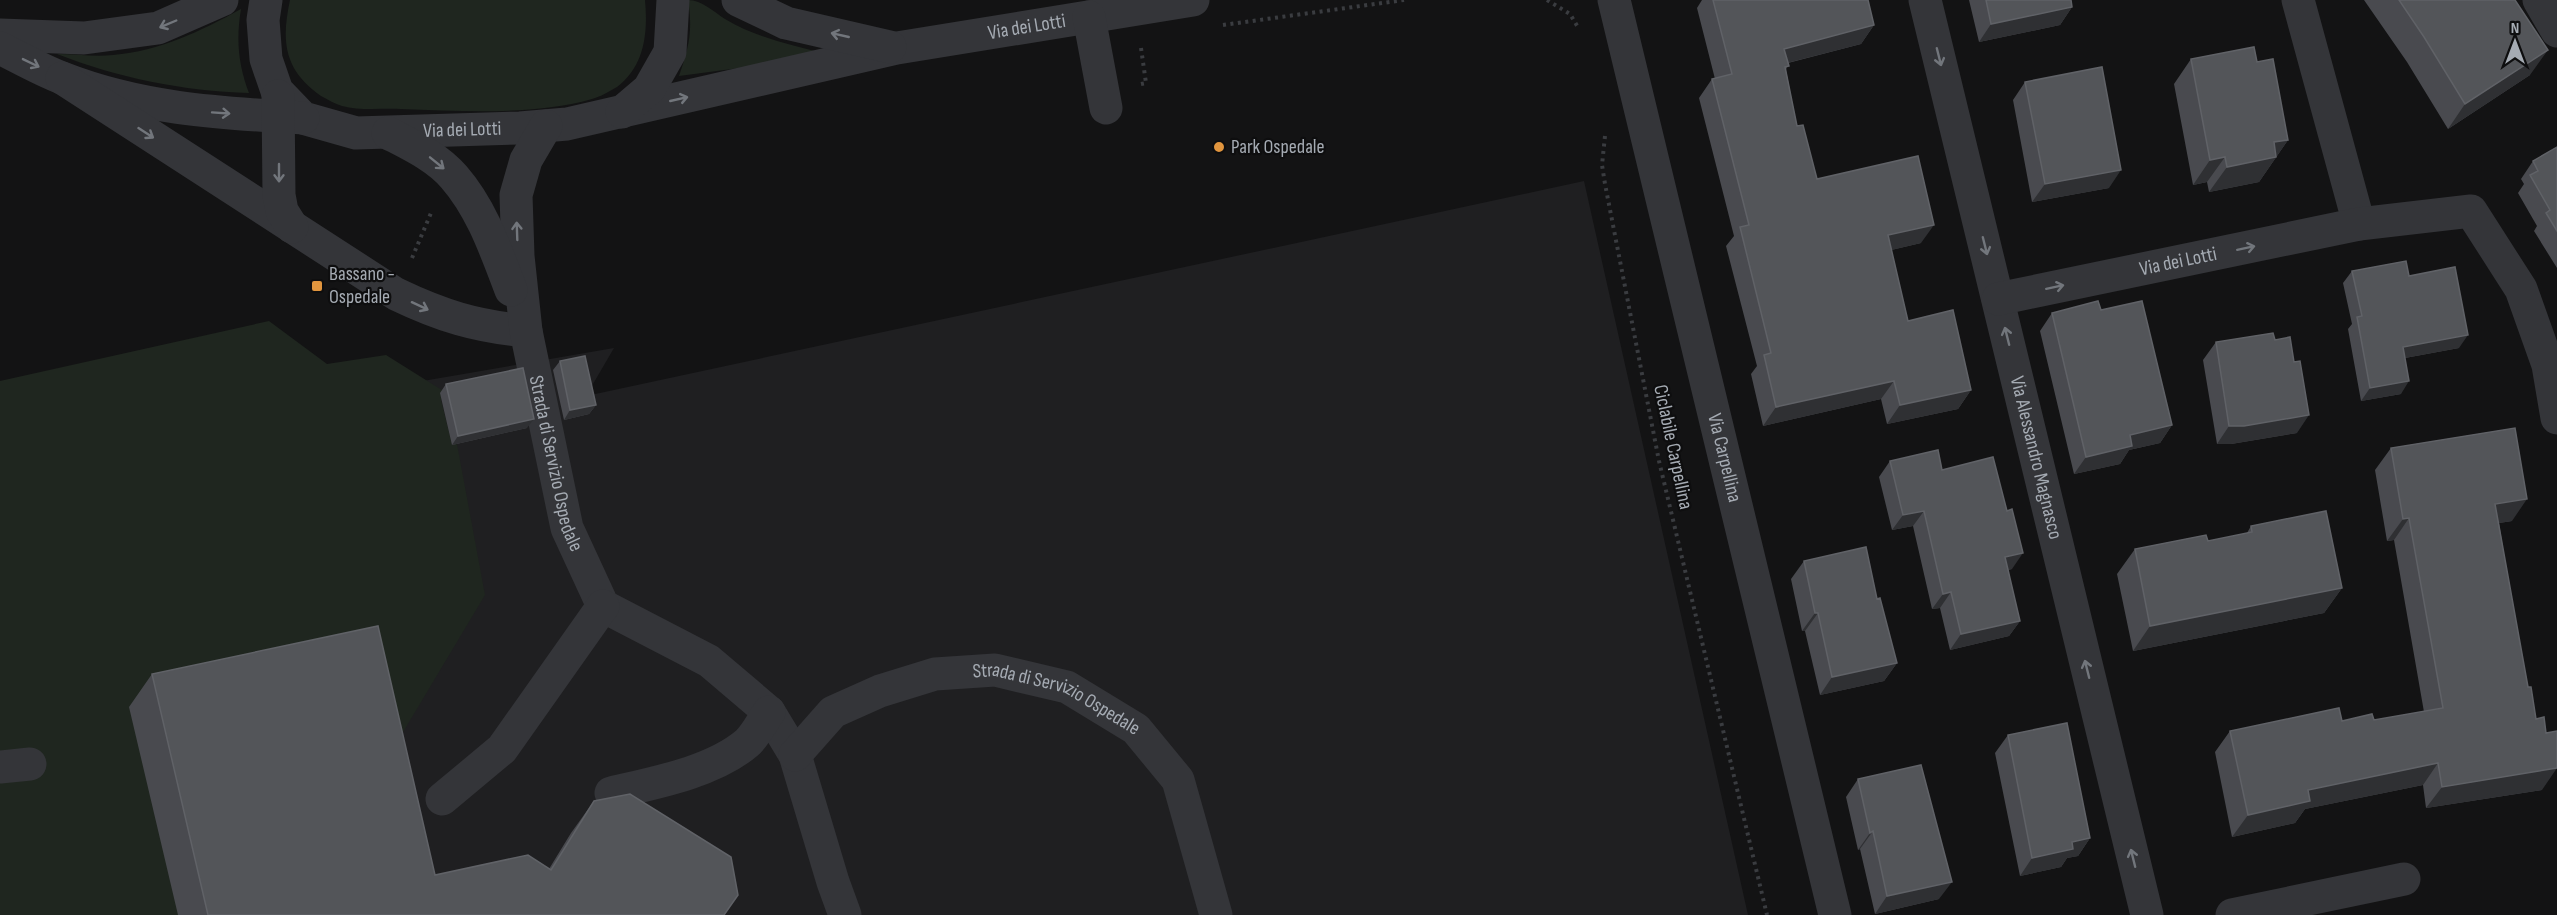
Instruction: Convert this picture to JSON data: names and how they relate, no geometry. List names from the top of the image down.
{
  "streets": {
    "street": [
      "Via dei Lotti",
      "Via Alessandro Magnasco",
      "Via Carpellina",
      "Strada di Servizio Ospedale"
    ],
    "path": ["Ciclabile Carpellina"]
  },
  "crossings": [
    ["Via dei Lotti", "Via Alessandro Magnasco"],
    ["Via dei Lotti", "Strada di Servizio Ospedale"]
  ],
  "places": {
    "other": ["Park Ospedale"],
    "transit": ["Bassano - Ospedale"]
  },
  "north": "top"
}
